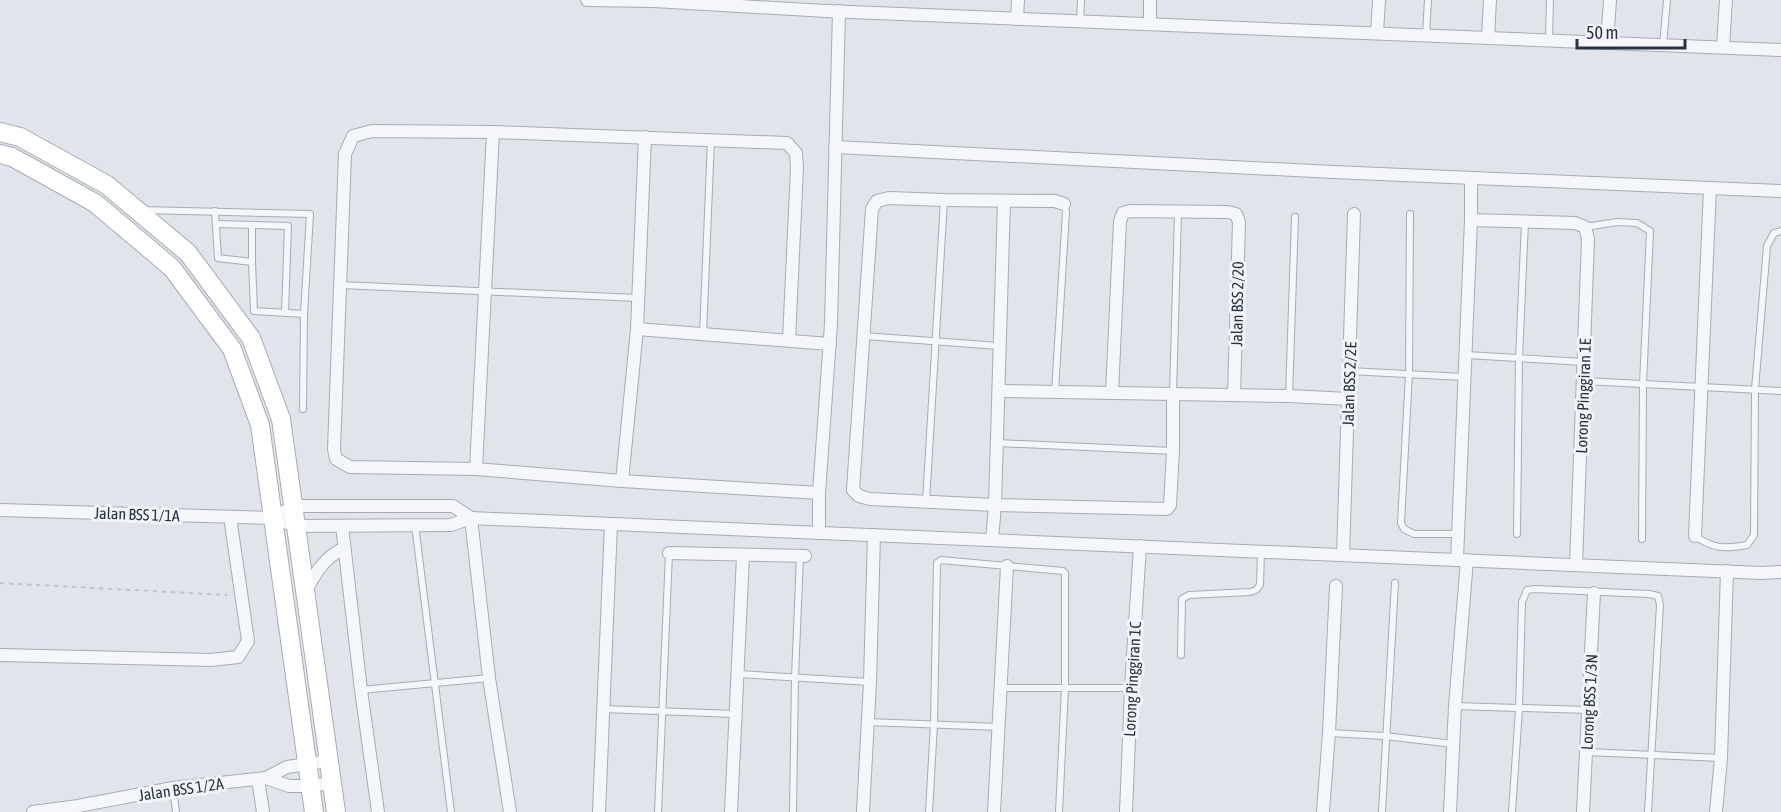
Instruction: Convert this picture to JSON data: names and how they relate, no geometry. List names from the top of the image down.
{
  "streets": {
    "street": [
      "Jalan BSS 2/20",
      "Jalan BSS 2/2E",
      "Lorong Pinggiran 1E",
      "Jalan BSS 1/1A",
      "Lorong Pinggiran 1C",
      "Lorong BSS 1/3N",
      "Jalan BSS 1/2A"
    ]
  },
  "scale_bar": "50 m"
}
